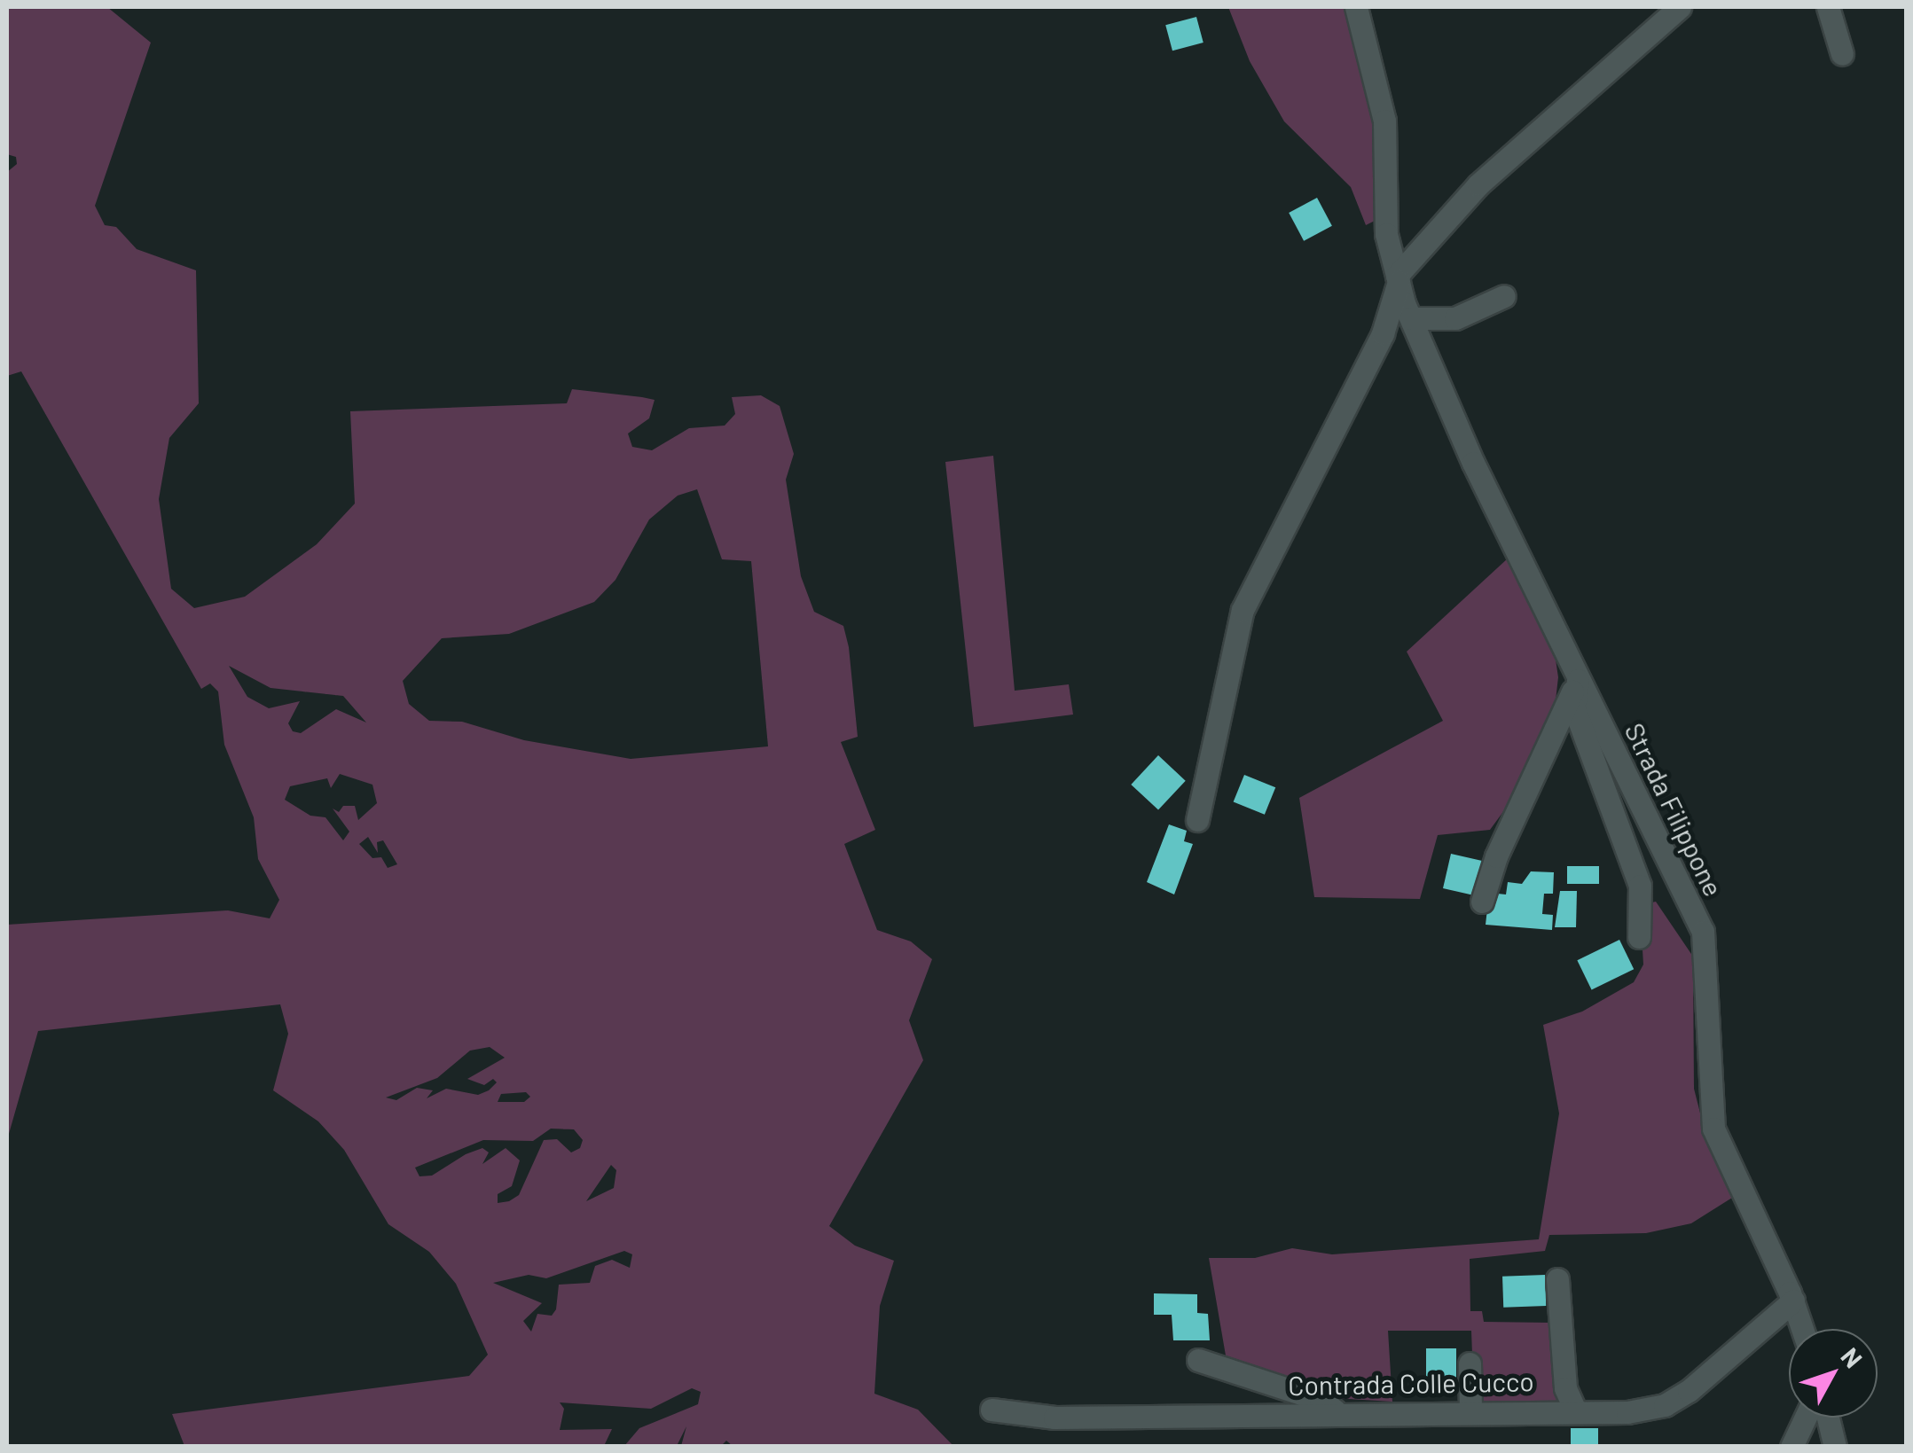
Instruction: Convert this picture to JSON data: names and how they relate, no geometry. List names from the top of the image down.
{
  "streets": {
    "street": ["Strada Filippone", "Contrada Colle Cucco"]
  },
  "crossings": [
    ["Strada Filippone", "Contrada Colle Cucco"]
  ],
  "north": "top right"
}
